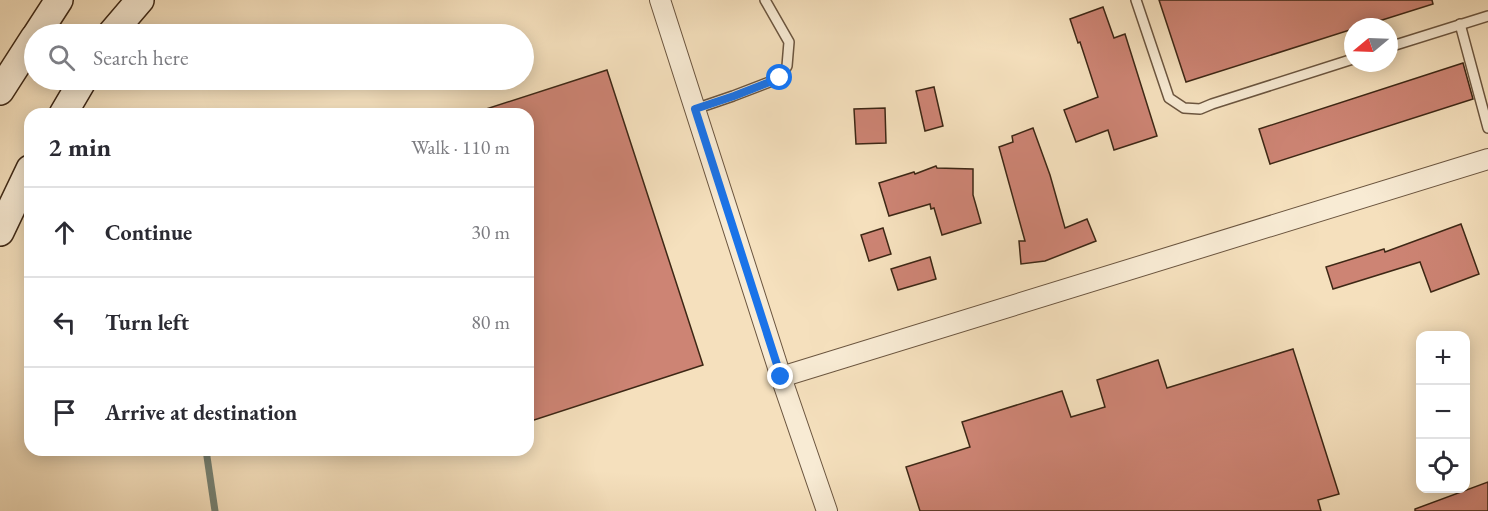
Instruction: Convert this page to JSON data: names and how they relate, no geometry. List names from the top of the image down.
{
  "north": "left",
  "page": {
    "search": "Search here",
    "heading": ["2 min", "Walk · 110 m"],
    "list": [
      ["Continue", "30 m"],
      ["Turn left", "80 m"],
      "Arrive at destination"
    ],
    "map_buttons": ["+", "−"]
  }
}
